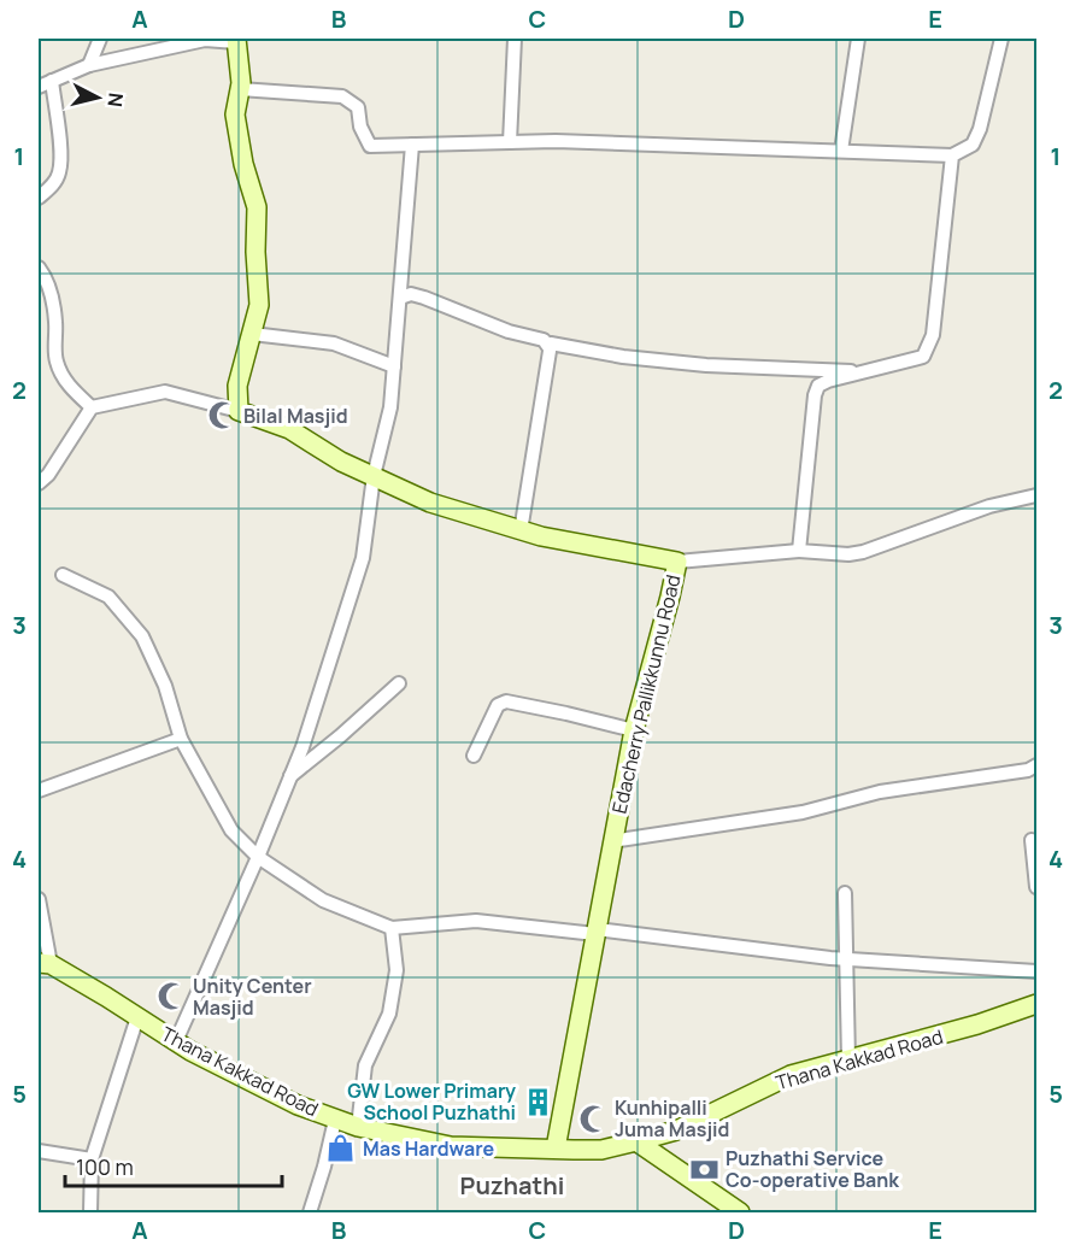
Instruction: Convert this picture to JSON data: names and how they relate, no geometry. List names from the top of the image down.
{
  "streets": {
    "main road": ["Edacherry Pallikkunnu Road", "Thana Kakkad Road"]
  },
  "crossings": [
    ["Edacherry Pallikkunnu Road", "Thana Kakkad Road"]
  ],
  "districts": ["Puzhathi"],
  "places": {
    "mosque": ["Bilal Masjid", "Unity Center Masjid", "Kunhipalli Juma Masjid"],
    "building": ["GW Lower Primary School Puzhathi"],
    "shop": ["Mas Hardware"],
    "bank": ["Puzhathi Service Co-operative Bank"]
  },
  "scale_bar": "100 m",
  "north": "right",
  "grid": {
    "columns": [
      "A",
      "B",
      "C",
      "D",
      "E"
    ],
    "rows": [
      "1",
      "2",
      "3",
      "4",
      "5"
    ]
  }
}
